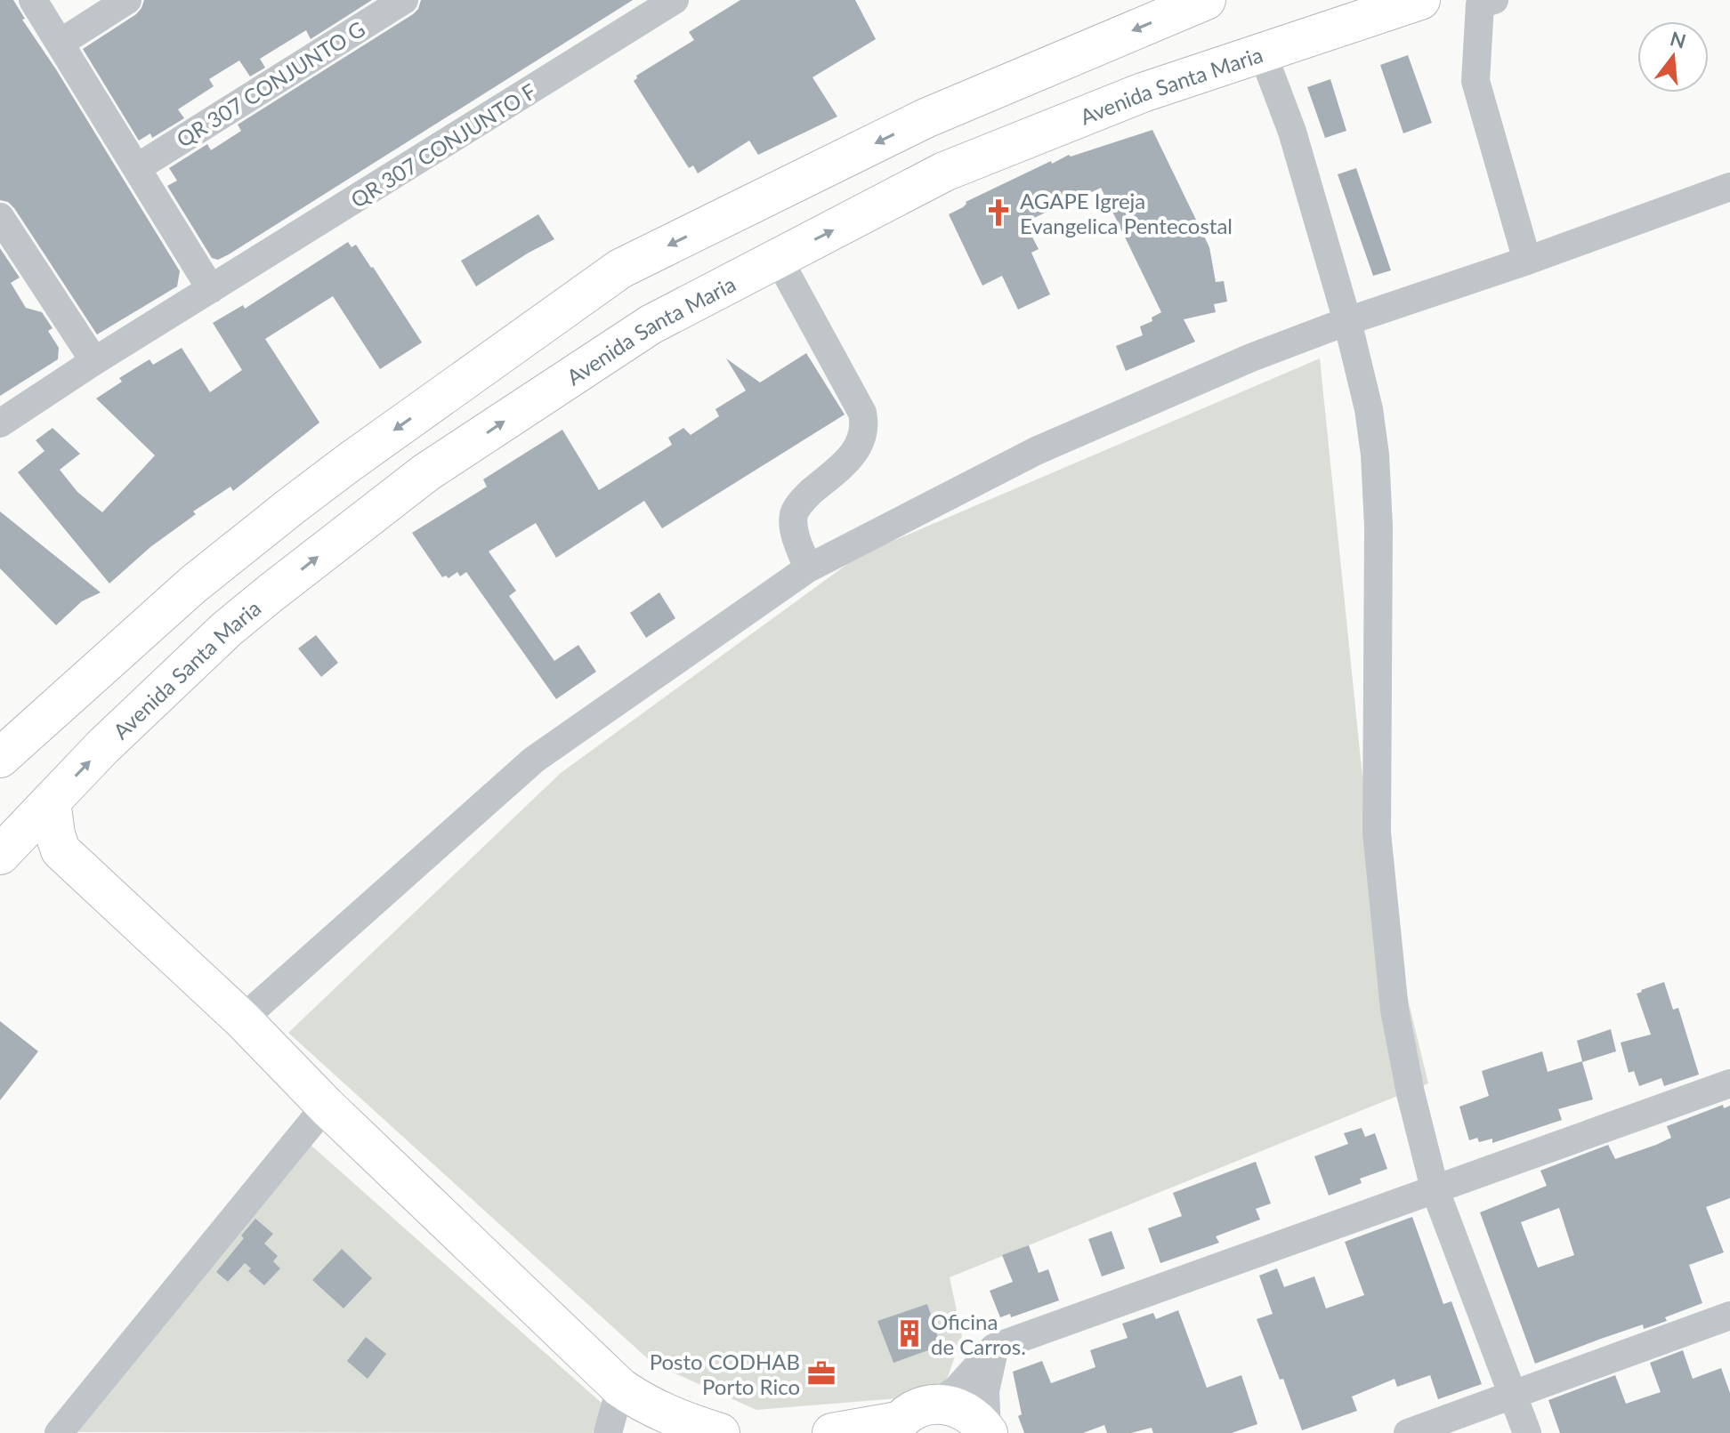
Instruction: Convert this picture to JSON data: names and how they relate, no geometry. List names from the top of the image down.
{
  "streets": {
    "main road": ["Avenida Santa Maria"],
    "street": ["QR 307 CONJUNTO G", "QR 307 CONJUNTO F"]
  },
  "places": {
    "church": ["AGAPE Igreja Evangelica Pentecostal"],
    "building": ["Oficina de Carros."],
    "office": ["Posto CODHAB Porto Rico"]
  },
  "north": "top"
}
